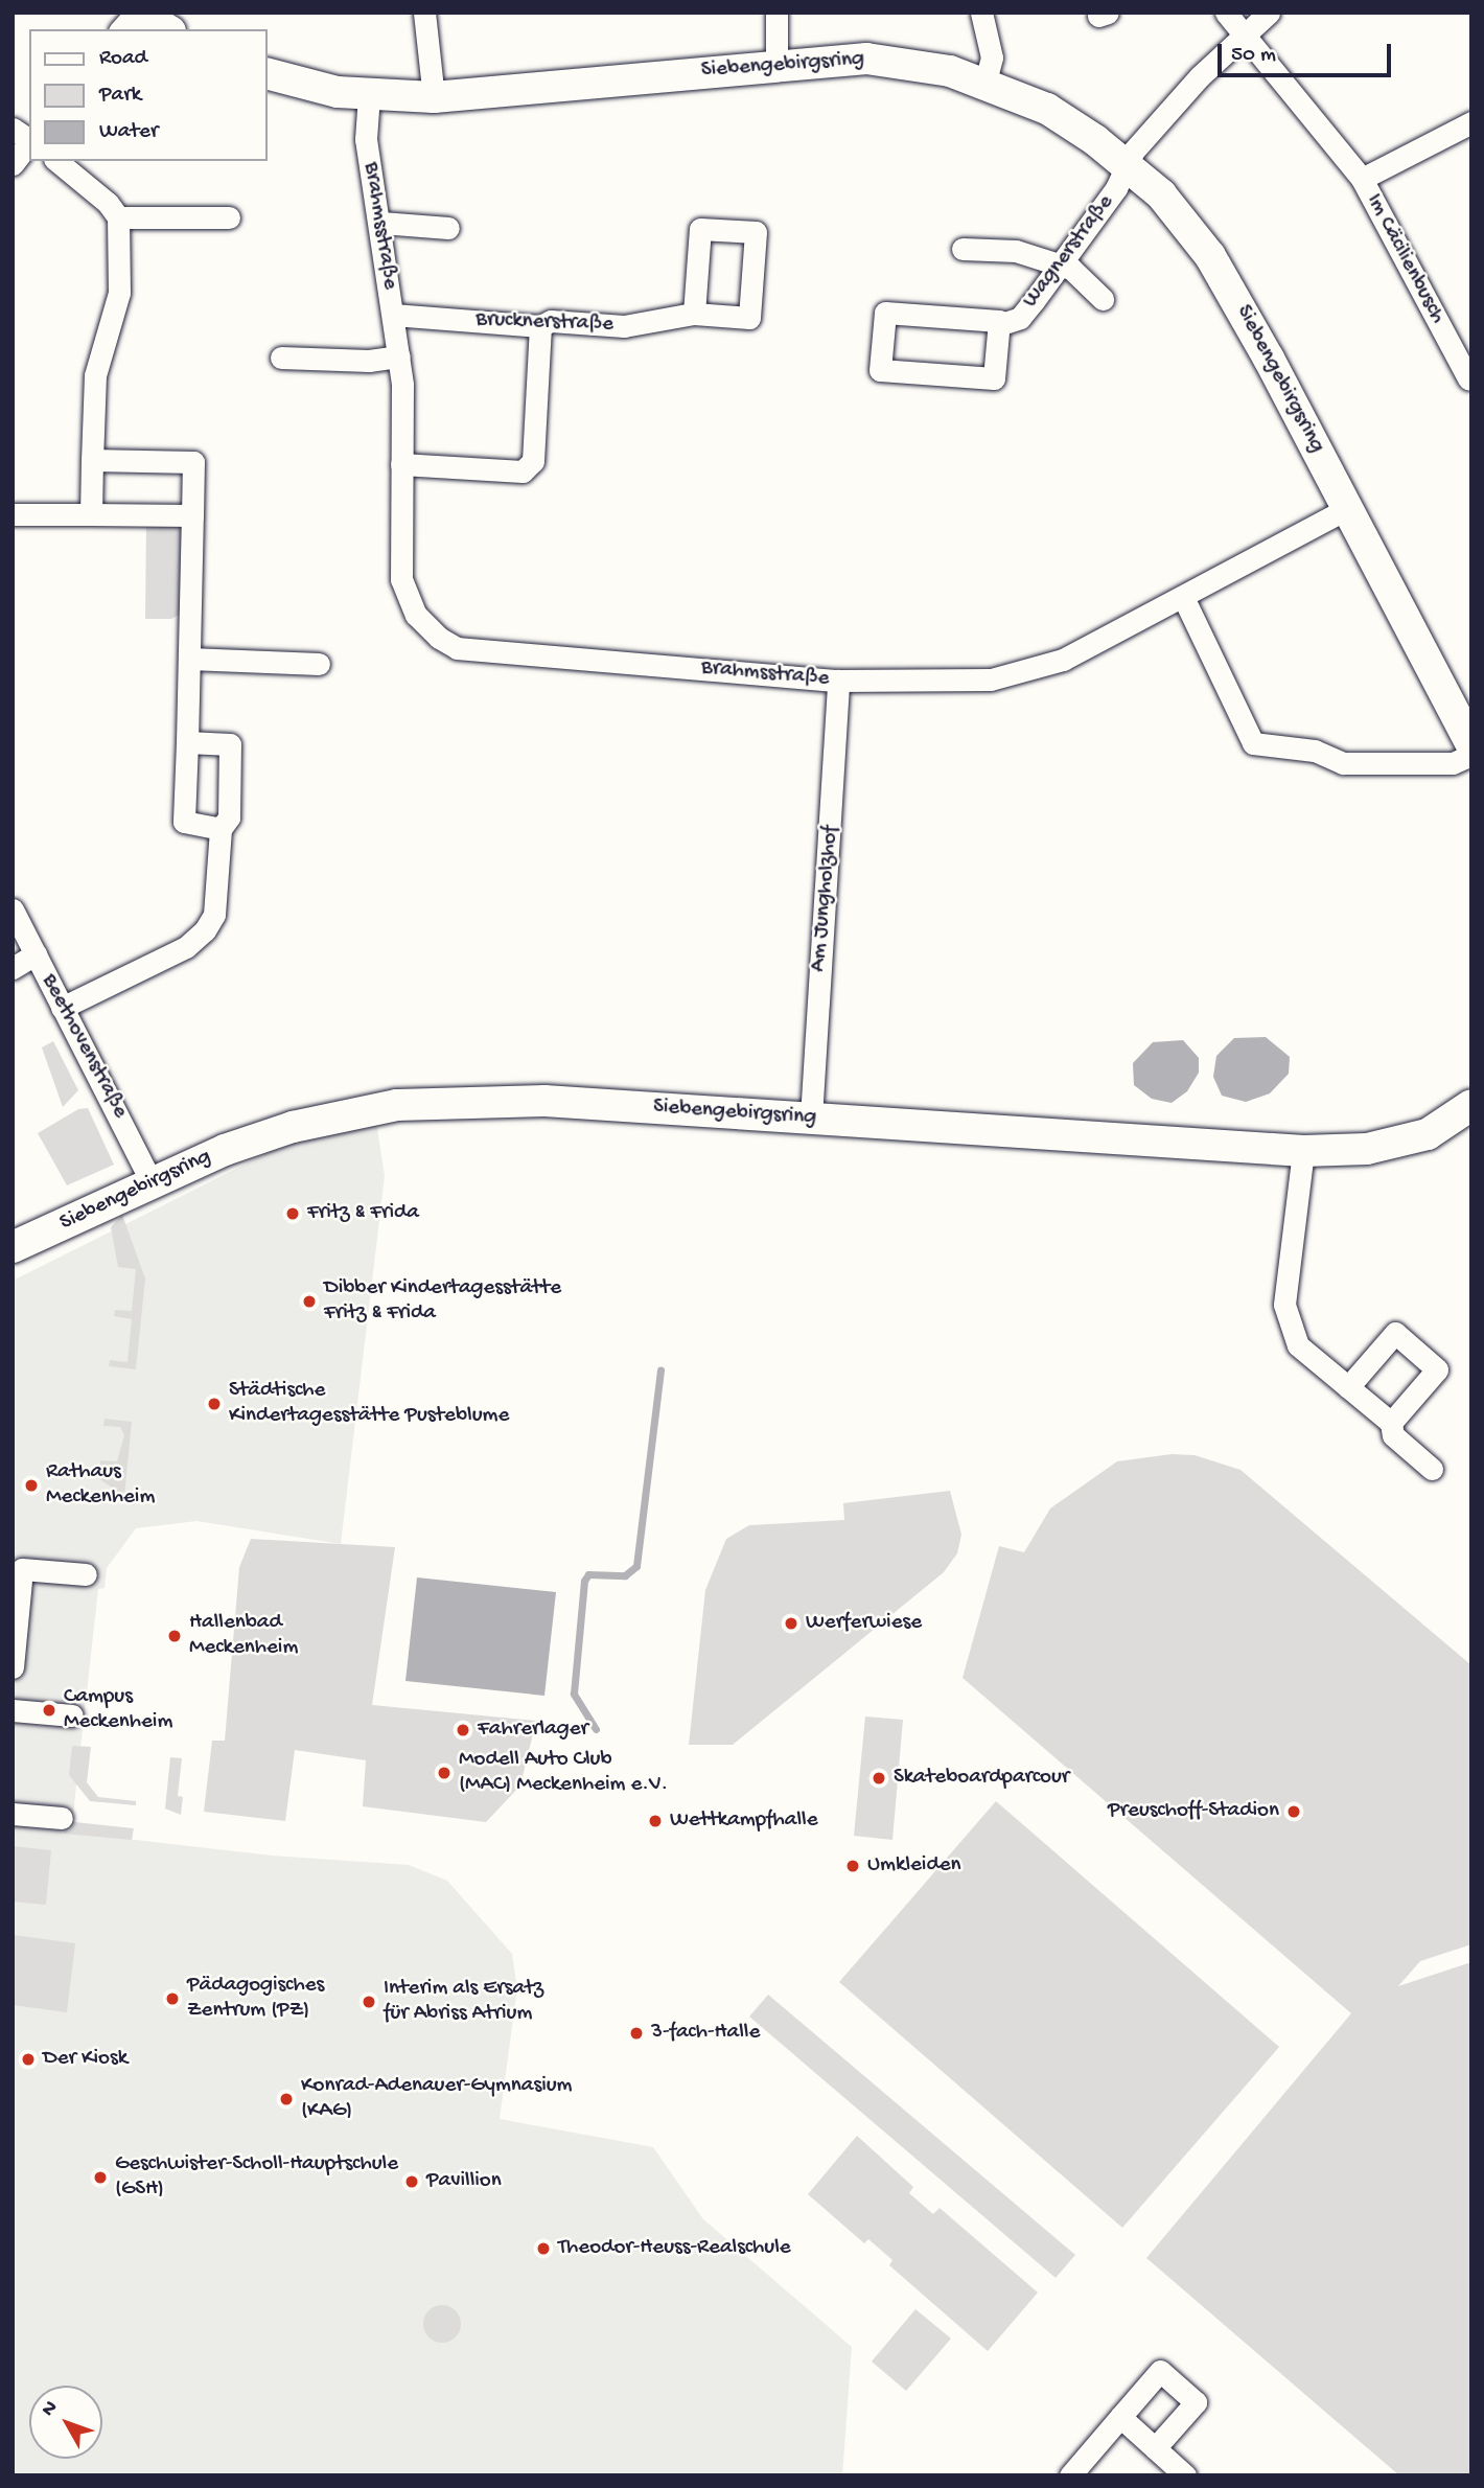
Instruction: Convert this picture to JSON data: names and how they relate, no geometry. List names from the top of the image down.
{
  "streets": {
    "street": [
      "Siebengebirgsring",
      "Brahmsstraße",
      "Wagnerstraße",
      "Im Cäcilienbusch",
      "Brucknerstraße",
      "Am Jungholzhof",
      "Beethovenstraße"
    ]
  },
  "crossings": [
    ["Siebengebirgsring", "Brahmsstraße"],
    ["Siebengebirgsring", "Wagnerstraße"],
    ["Siebengebirgsring", "Am Jungholzhof"],
    ["Siebengebirgsring", "Beethovenstraße"],
    ["Brahmsstraße", "Brucknerstraße"],
    ["Brahmsstraße", "Am Jungholzhof"],
    ["Wagnerstraße", "Im Cäcilienbusch"]
  ],
  "places": [
    "Fritz & Frida",
    "Dibber Kindertagesstätte Fritz & Frida",
    "Städtische Kindertagesstätte Pusteblume",
    "Rathaus Meckenheim",
    "Werferwiese",
    "Hallenbad Meckenheim",
    "Campus Meckenheim",
    "Fahrerlager",
    "Modell Auto Club (MAC) Meckenheim e.V.",
    "Skateboardparcour",
    "Preuschoff-Stadion",
    "Wettkampfhalle",
    "Umkleiden",
    "Pädagogisches Zentrum (PZ)",
    "Interim als Ersatz für Abriss Atrium",
    "3-fach-Halle",
    "Der Kiosk",
    "Konrad-Adenauer-Gymnasium (KAG)",
    "Geschwister-Scholl-Hauptschule (GSH)",
    "Pavillion",
    "Theodor-Heuss-Realschule"
  ],
  "legend": ["Road", "Park", "Water"],
  "scale_bar": "50 m",
  "north": "top left"
}
